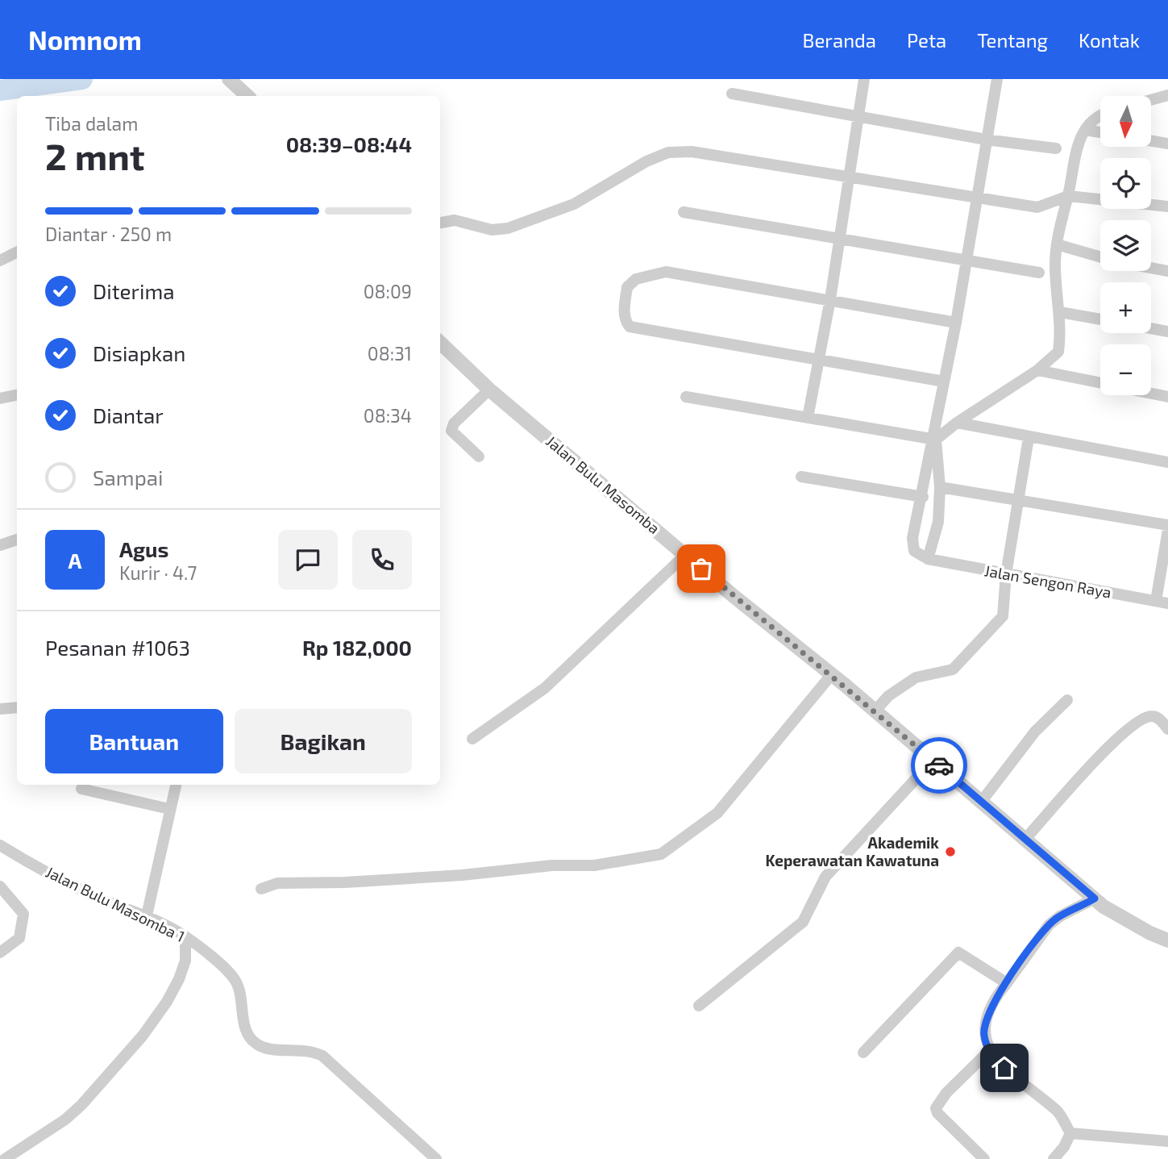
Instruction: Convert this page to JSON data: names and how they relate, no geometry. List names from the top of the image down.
{
  "streets": {
    "street": ["Jalan Bulu Masomba", "Jalan Sengon Raya", "Jalan Bulu Masomba 1"]
  },
  "places": ["Akademik Keperawatan Kawatuna"],
  "north": "bottom",
  "page": {
    "header": "Nomnom",
    "nav": [
      "Beranda",
      "Peta",
      "Tentang",
      "Kontak"
    ],
    "map_buttons": ["+", "−"],
    "heading": ["2 mnt", "Tiba dalam", "08:39–08:44"],
    "panel": [
      "Agus",
      "Kurir · 4.7",
      "Pesanan #1063",
      "Rp 182,000"
    ],
    "bar": "Diantar · 250 m",
    "list": [
      ["Diterima", "08:09"],
      ["Disiapkan", "08:31"],
      ["Diantar", "08:34"],
      "Sampai"
    ],
    "round": "A",
    "buttons": ["Bantuan", "Bagikan"]
  }
}
